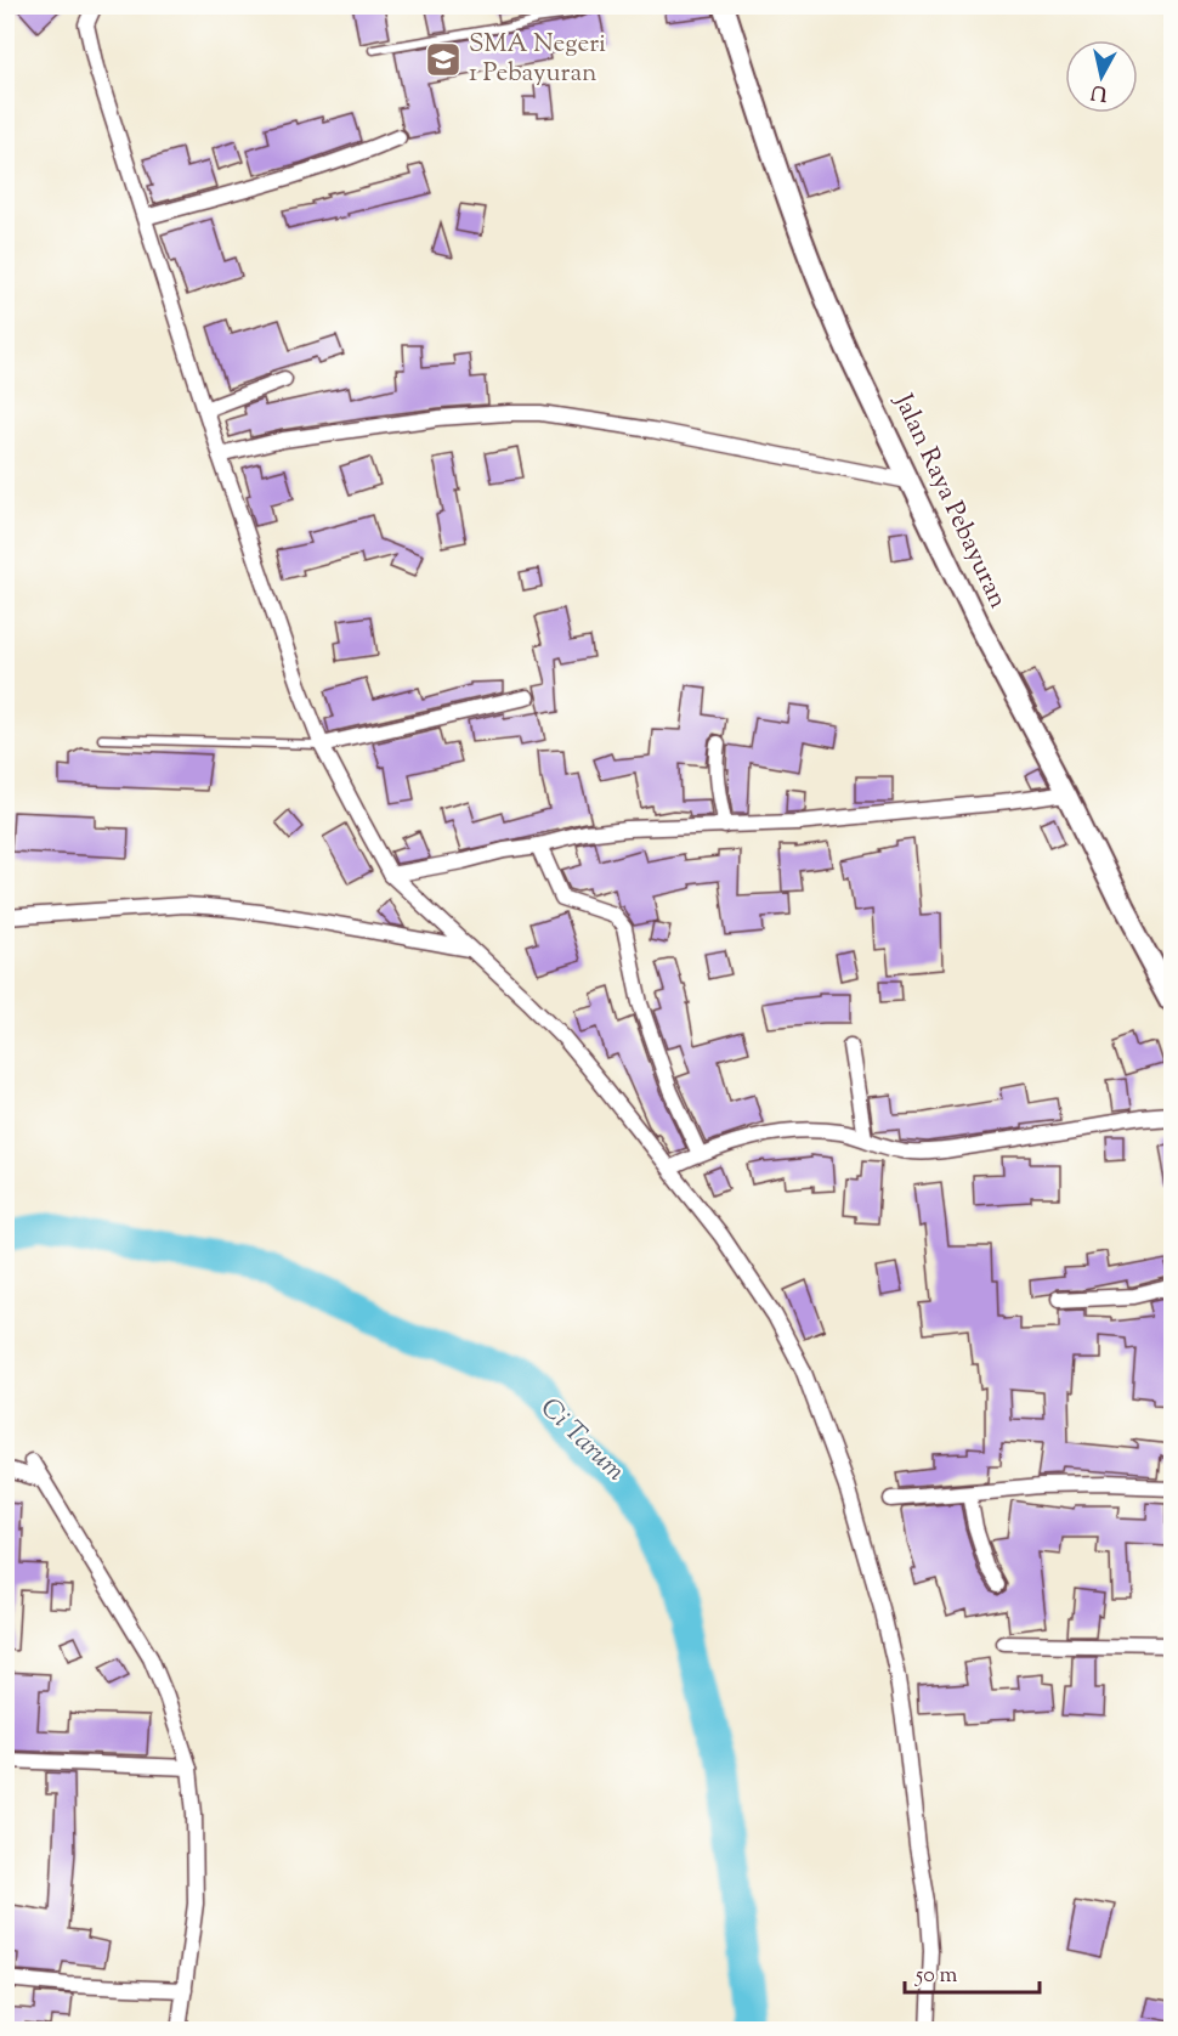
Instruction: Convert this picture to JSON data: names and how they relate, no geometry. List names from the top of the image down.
{
  "streets": {
    "main road": ["Jalan Raya Pebayuran"]
  },
  "water": ["Ci Tarum"],
  "places": {
    "school or university": ["SMA Negeri 1 Pebayuran"]
  },
  "scale_bar": "50 m",
  "north": "bottom"
}
